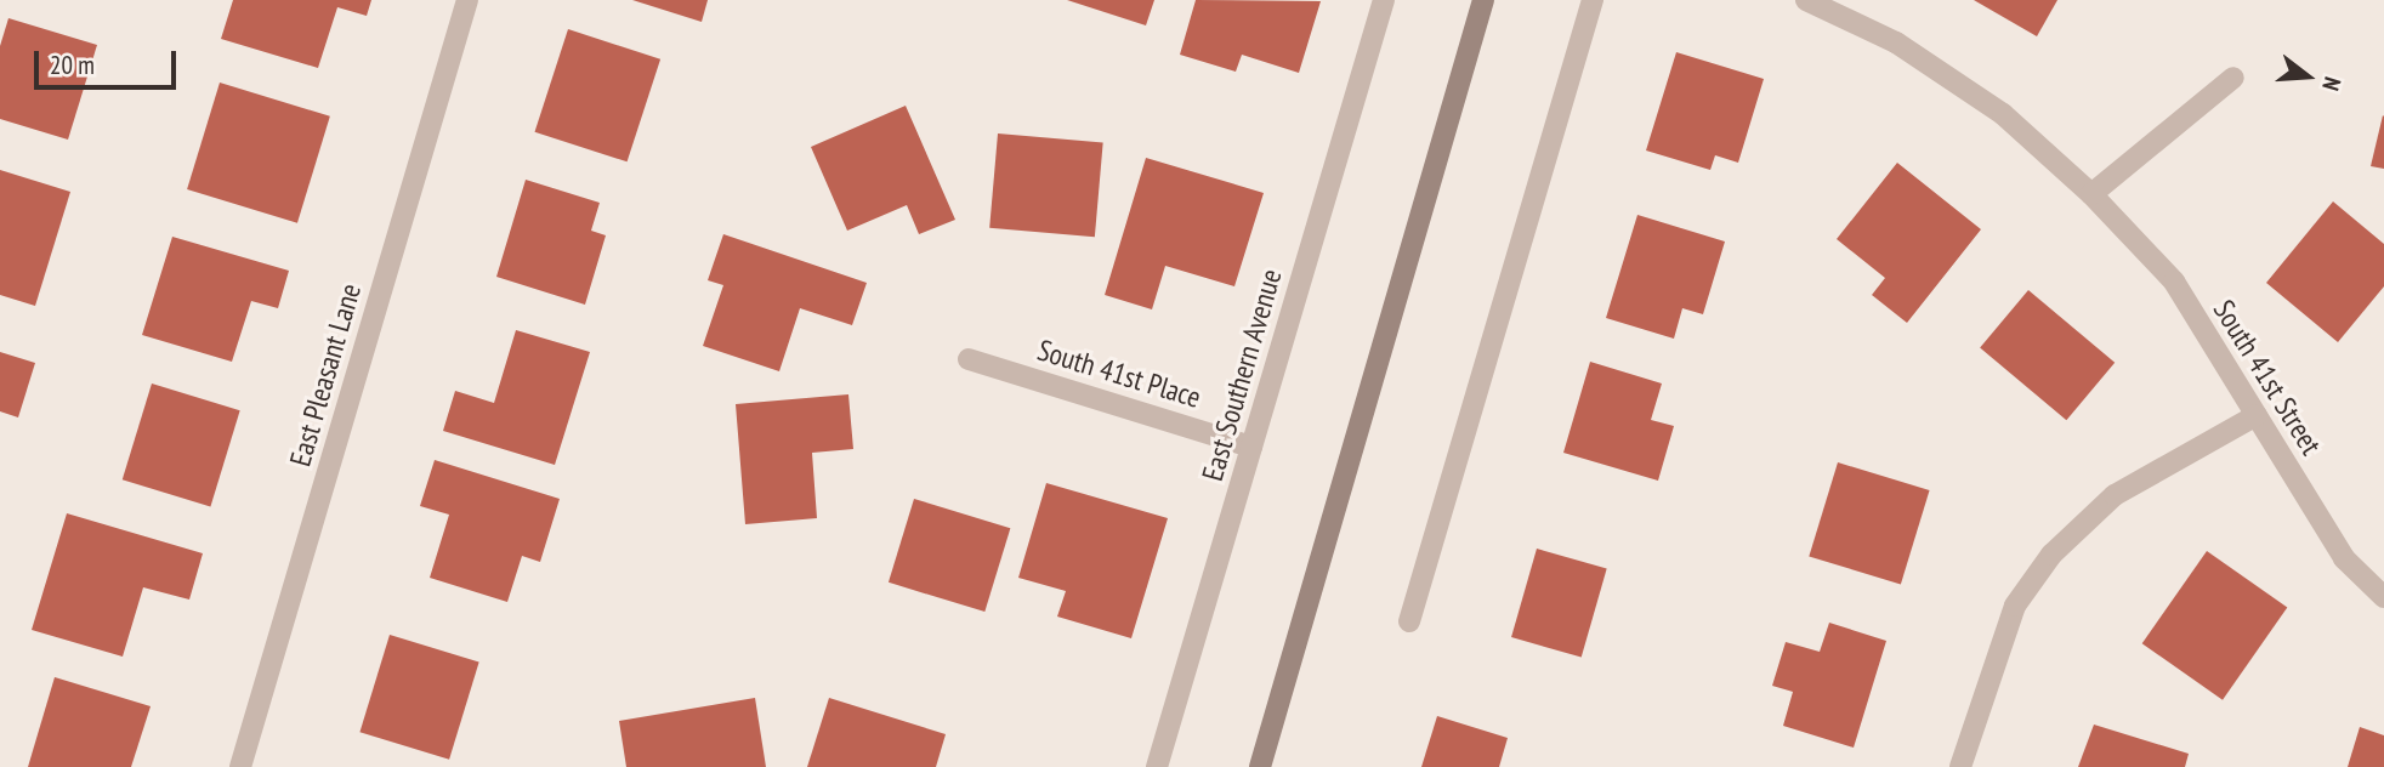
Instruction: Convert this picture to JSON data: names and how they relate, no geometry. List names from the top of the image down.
{
  "streets": {
    "street": [
      "South 41st Place",
      "East Pleasant Lane",
      "East Southern Avenue",
      "South 41st Street"
    ]
  },
  "crossings": [
    ["South 41st Place", "East Southern Avenue"]
  ],
  "scale_bar": "20 m",
  "north": "right"
}
